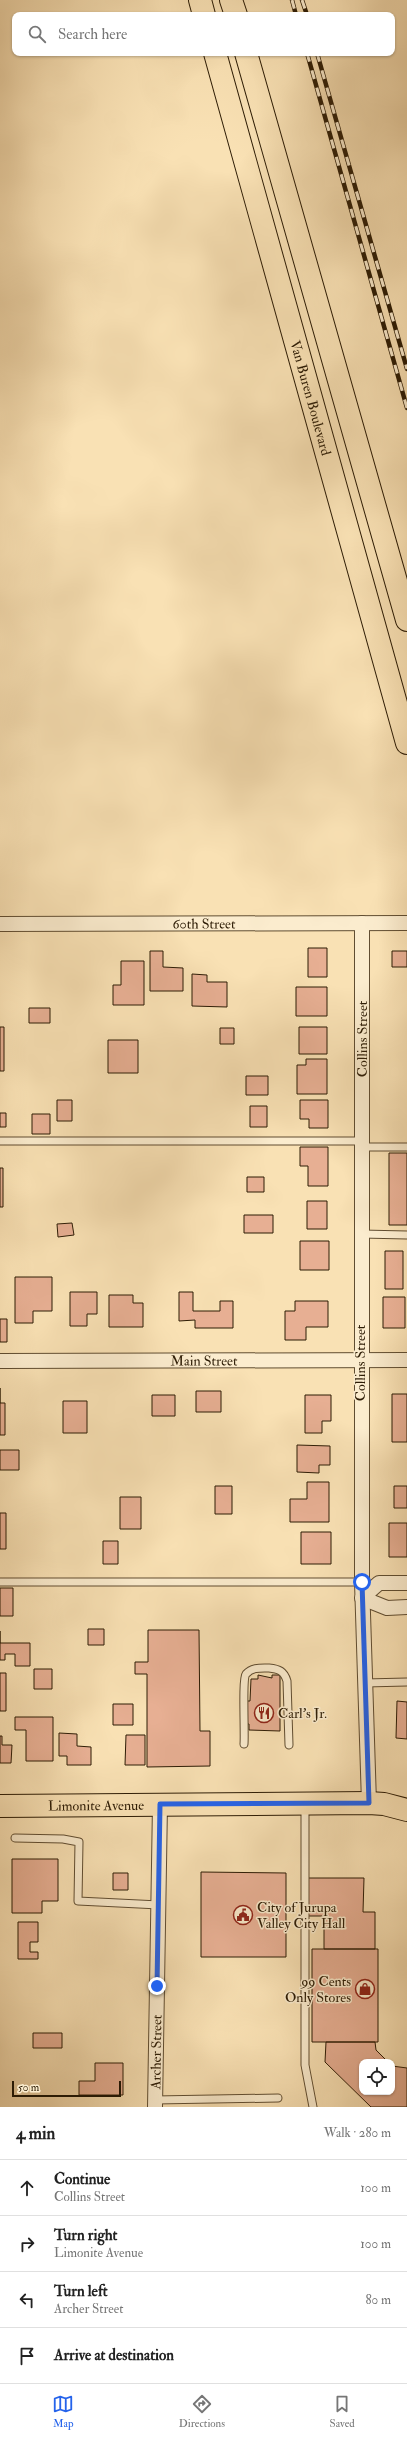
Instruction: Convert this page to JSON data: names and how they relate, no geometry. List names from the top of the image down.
{
  "streets": {
    "main road": ["Van Buren Boulevard", "Limonite Avenue"],
    "street": [
      "60th Street",
      "Collins Street",
      "Main Street",
      "Archer Street"
    ]
  },
  "crossings": [
    ["60th Street", "Collins Street"],
    ["Collins Street", "Main Street"],
    ["Collins Street", "Limonite Avenue"],
    ["Limonite Avenue", "Archer Street"]
  ],
  "places": {
    "restaurant": ["Carl's Jr."],
    "public building": ["City of Jurupa Valley City Hall"],
    "shop": ["99 Cents Only Stores"]
  },
  "scale_bar": "50 m",
  "page": {
    "search": "Search here",
    "scale": "50 m",
    "heading": ["4 min", "Walk · 280 m"],
    "list": [
      ["Continue", "Collins Street", "100 m"],
      ["Turn right", "Limonite Avenue", "100 m"],
      ["Turn left", "Archer Street", "80 m"],
      "Arrive at destination"
    ],
    "nav": ["Map", "Directions", "Saved"]
  }
}
